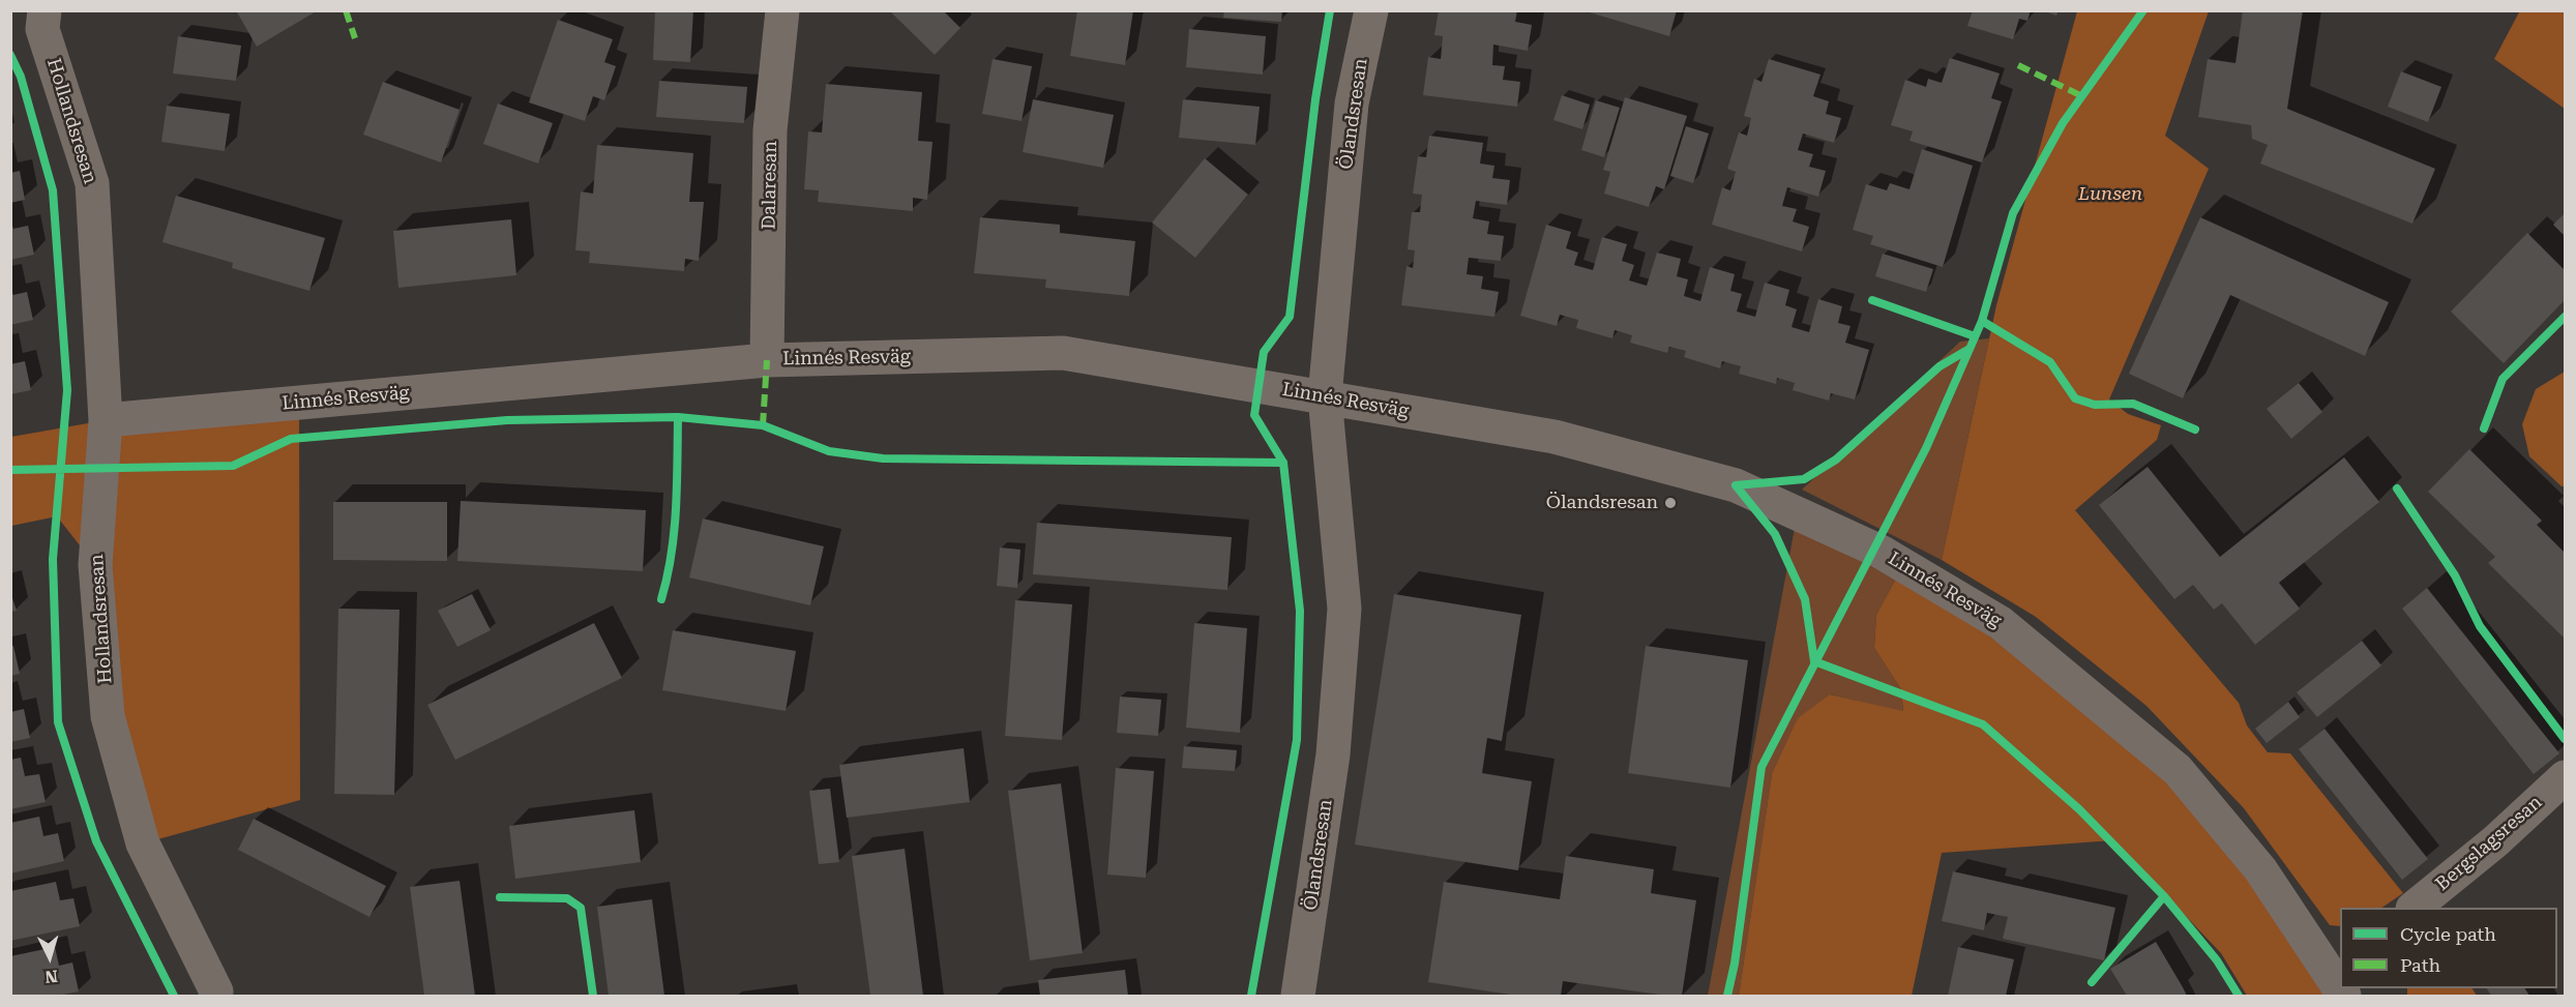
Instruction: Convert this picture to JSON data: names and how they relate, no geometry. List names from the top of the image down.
{
  "streets": {
    "street": [
      "Ölandsresan",
      "Hollandsresan",
      "Dalaresan",
      "Linnés Resväg",
      "Bergslagsresan"
    ]
  },
  "crossings": [
    ["Ölandsresan", "Linnés Resväg"],
    ["Hollandsresan", "Linnés Resväg"],
    ["Dalaresan", "Linnés Resväg"]
  ],
  "parks": ["Lunsen"],
  "places": ["Ölandsresan"],
  "legend": ["Cycle path", "Path"],
  "north": "bottom"
}
